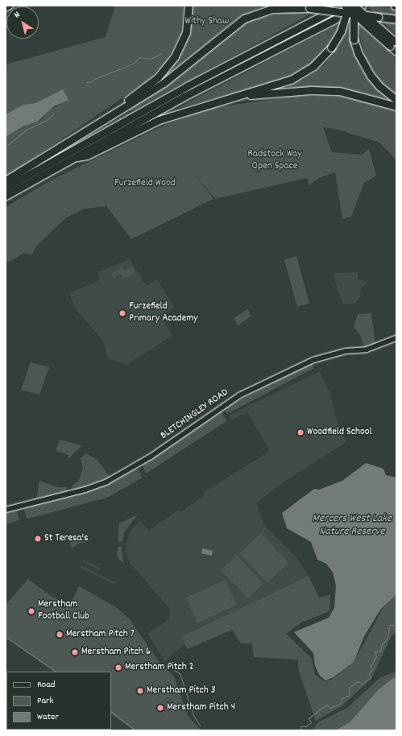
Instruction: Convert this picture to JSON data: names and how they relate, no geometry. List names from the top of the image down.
{
  "streets": {
    "street": ["BLETCHINGLEY ROAD"]
  },
  "water": ["Mercers West Lake Nature Reserve"],
  "parks": ["Withy Shaw", "Radstock Way Open Space", "Furzefield Wood"],
  "places": [
    "Furzefield Primary Academy",
    "Woodfield School",
    "St Teresa's",
    "Merstham Football Club",
    "Merstham Pitch 7",
    "Merstham Pitch 6",
    "Merstham Pitch 2",
    "Merstham Pitch 3",
    "Merstham Pitch 4"
  ],
  "legend": ["Road", "Park", "Water"],
  "north": "top left"
}
